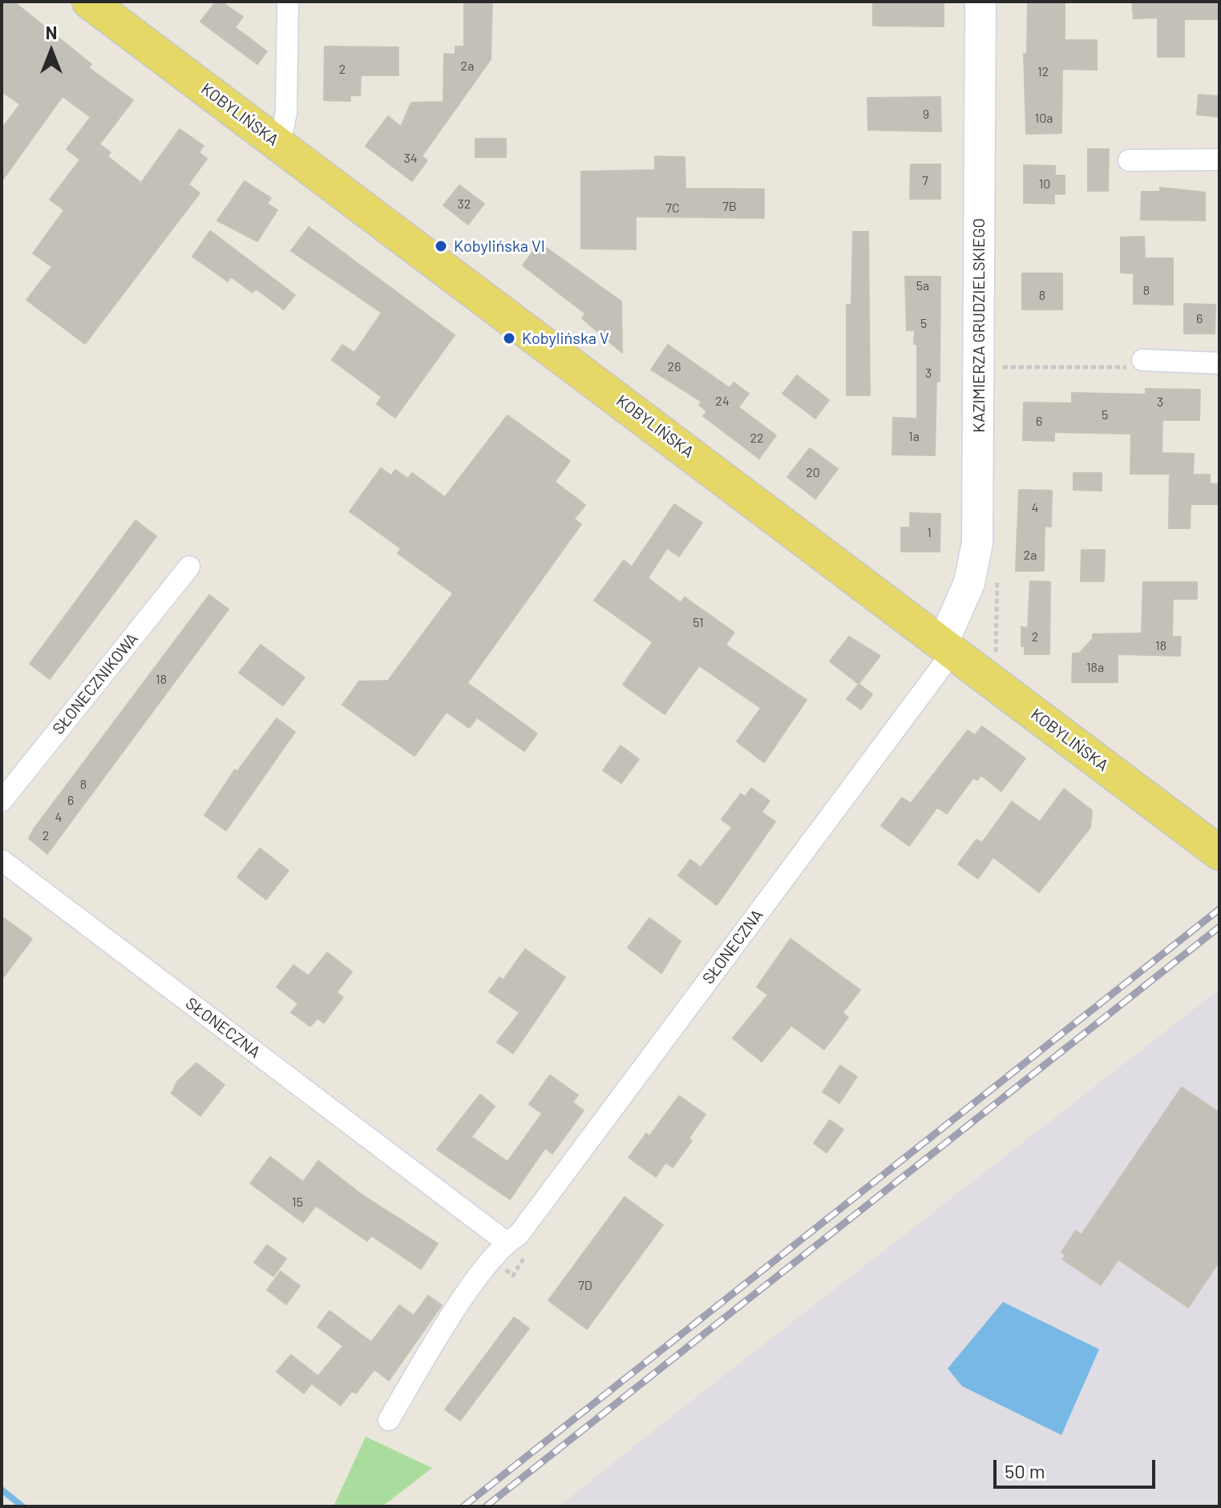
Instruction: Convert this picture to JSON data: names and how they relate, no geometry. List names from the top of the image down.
{
  "streets": {
    "main road": ["KOBYLIŃSKA"],
    "street": ["KAZIMIERZA GRUDZIELSKIEGO", "SŁONECZNIKOWA", "SŁONECZNA"]
  },
  "crossings": [
    ["KOBYLIŃSKA", "KAZIMIERZA GRUDZIELSKIEGO"],
    ["KOBYLIŃSKA", "SŁONECZNA"],
    ["KAZIMIERZA GRUDZIELSKIEGO", "SŁONECZNA"]
  ],
  "places": ["Kobylińska VI", "Kobylińska V"],
  "house_numbers": [
    "2a",
    "2",
    "12",
    "9",
    "10a",
    "34",
    "7",
    "10",
    "32",
    "7B",
    "7C",
    "5a",
    "8",
    "8",
    "6",
    "5",
    "26",
    "3",
    "24",
    "3",
    "5",
    "6",
    "1a",
    "22",
    "20",
    "4",
    "1",
    "2a",
    "51",
    "2",
    "18",
    "18a",
    "18",
    "8",
    "6",
    "4",
    "2",
    "15",
    "7D"
  ],
  "scale_bar": "50 m",
  "north": "top"
}
